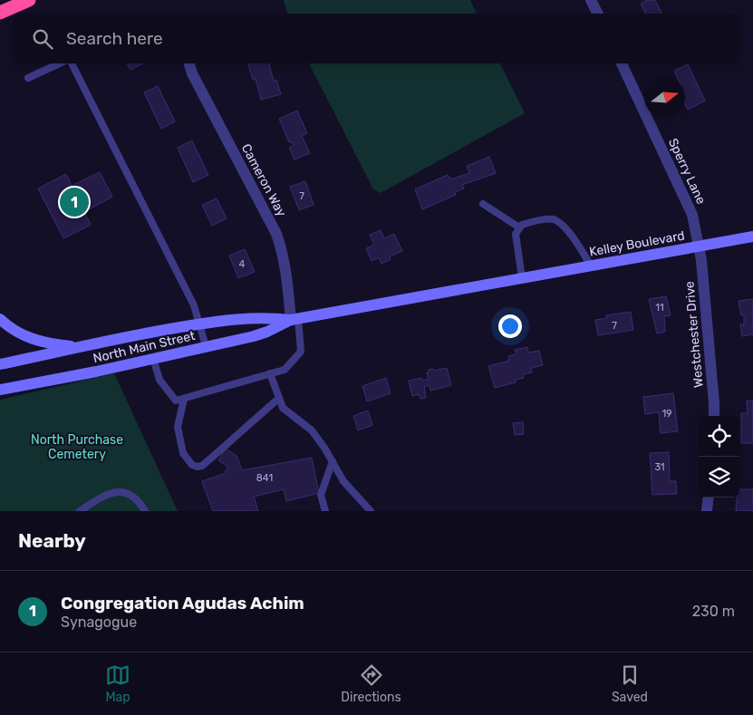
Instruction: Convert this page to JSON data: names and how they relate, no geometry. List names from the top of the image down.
{
  "streets": {
    "main road": ["Kelley Boulevard", "North Main Street"],
    "street": ["Sperry Lane", "Cameron Way", "Westchester Drive"]
  },
  "crossings": [
    ["Sperry Lane", "Kelley Boulevard"],
    ["Sperry Lane", "Westchester Drive"],
    ["Cameron Way", "North Main Street"],
    ["Kelley Boulevard", "Westchester Drive"],
    ["Kelley Boulevard", "North Main Street"]
  ],
  "parks": ["North Purchase Cemetery"],
  "house_numbers": [
    "7",
    "4",
    "11",
    "7",
    "19",
    "31",
    "841"
  ],
  "north": "right",
  "page": {
    "search": "Search here",
    "pins": "1",
    "heading": "Nearby",
    "list": [
      {
        "mark": "1",
        "name": "Congregation Agudas Achim",
        "note": "Synagogue",
        "value": "230 m"
      }
    ],
    "nav": ["Map", "Directions", "Saved"]
  }
}
